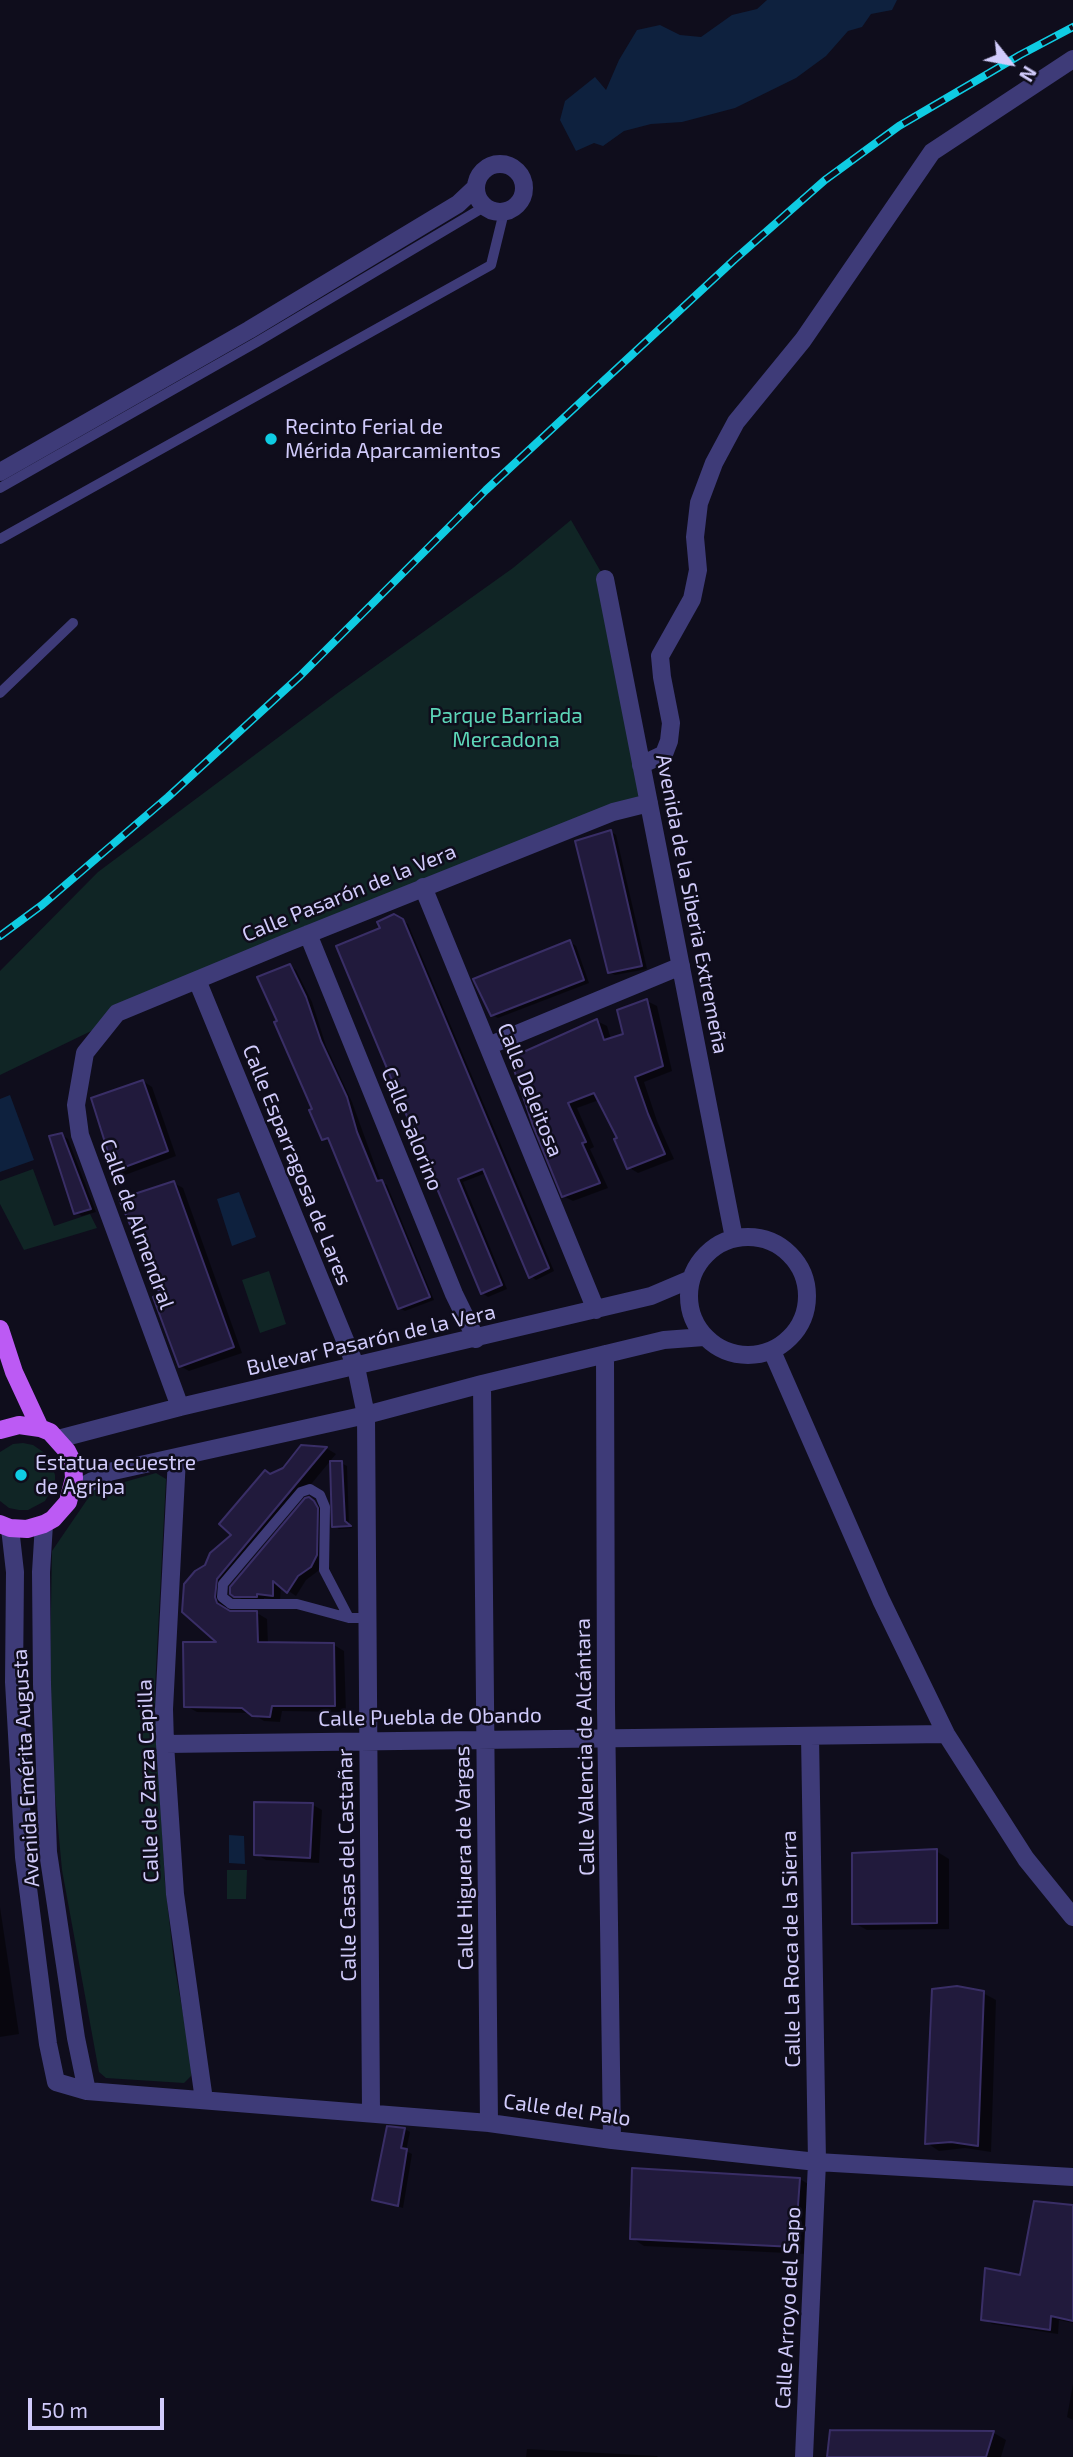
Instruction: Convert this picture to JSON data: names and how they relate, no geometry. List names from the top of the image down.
{
  "streets": {
    "street": [
      "Calle Pasarón de la Vera",
      "Avenida de la Siberia Extremeña",
      "Calle Deleitosa",
      "Calle Salorino",
      "Calle Esparragosa de Lares",
      "Calle de Almendral",
      "Bulevar Pasarón de la Vera",
      "Calle Puebla de Obando",
      "Calle Valencia de Alcántara",
      "Avenida Emérita Augusta",
      "Calle de Zarza Capilla",
      "Calle Higuera de Vargas",
      "Calle Casas del Castañar",
      "Calle La Roca de la Sierra",
      "Calle del Palo",
      "Calle Arroyo del Sapo"
    ]
  },
  "crossings": [
    ["Calle Pasarón de la Vera", "Avenida de la Siberia Extremeña"],
    ["Calle Pasarón de la Vera", "Calle Deleitosa"],
    ["Calle Pasarón de la Vera", "Calle Salorino"],
    ["Calle Pasarón de la Vera", "Calle Esparragosa de Lares"],
    ["Calle Pasarón de la Vera", "Calle de Almendral"],
    ["Avenida de la Siberia Extremeña", "Bulevar Pasarón de la Vera"],
    ["Calle Deleitosa", "Bulevar Pasarón de la Vera"],
    ["Calle Salorino", "Bulevar Pasarón de la Vera"],
    ["Calle Esparragosa de Lares", "Bulevar Pasarón de la Vera"],
    ["Calle Esparragosa de Lares", "Calle Casas del Castañar"],
    ["Calle de Almendral", "Bulevar Pasarón de la Vera"],
    ["Bulevar Pasarón de la Vera", "Calle Casas del Castañar"],
    ["Calle Puebla de Obando", "Calle Valencia de Alcántara"],
    ["Calle Puebla de Obando", "Calle de Zarza Capilla"],
    ["Calle Puebla de Obando", "Calle Higuera de Vargas"],
    ["Calle Puebla de Obando", "Calle Casas del Castañar"],
    ["Calle Puebla de Obando", "Calle La Roca de la Sierra"],
    ["Calle Valencia de Alcántara", "Calle del Palo"],
    ["Avenida Emérita Augusta", "Calle del Palo"],
    ["Calle de Zarza Capilla", "Calle del Palo"],
    ["Calle Higuera de Vargas", "Calle del Palo"],
    ["Calle Casas del Castañar", "Calle del Palo"],
    ["Calle La Roca de la Sierra", "Calle del Palo"],
    ["Calle La Roca de la Sierra", "Calle Arroyo del Sapo"],
    ["Calle del Palo", "Calle Arroyo del Sapo"]
  ],
  "parks": ["Parque Barriada Mercadona"],
  "places": ["Recinto Ferial de Mérida Aparcamientos", "Estatua ecuestre de Agripa"],
  "scale_bar": "50 m",
  "north": "bottom right"
}
